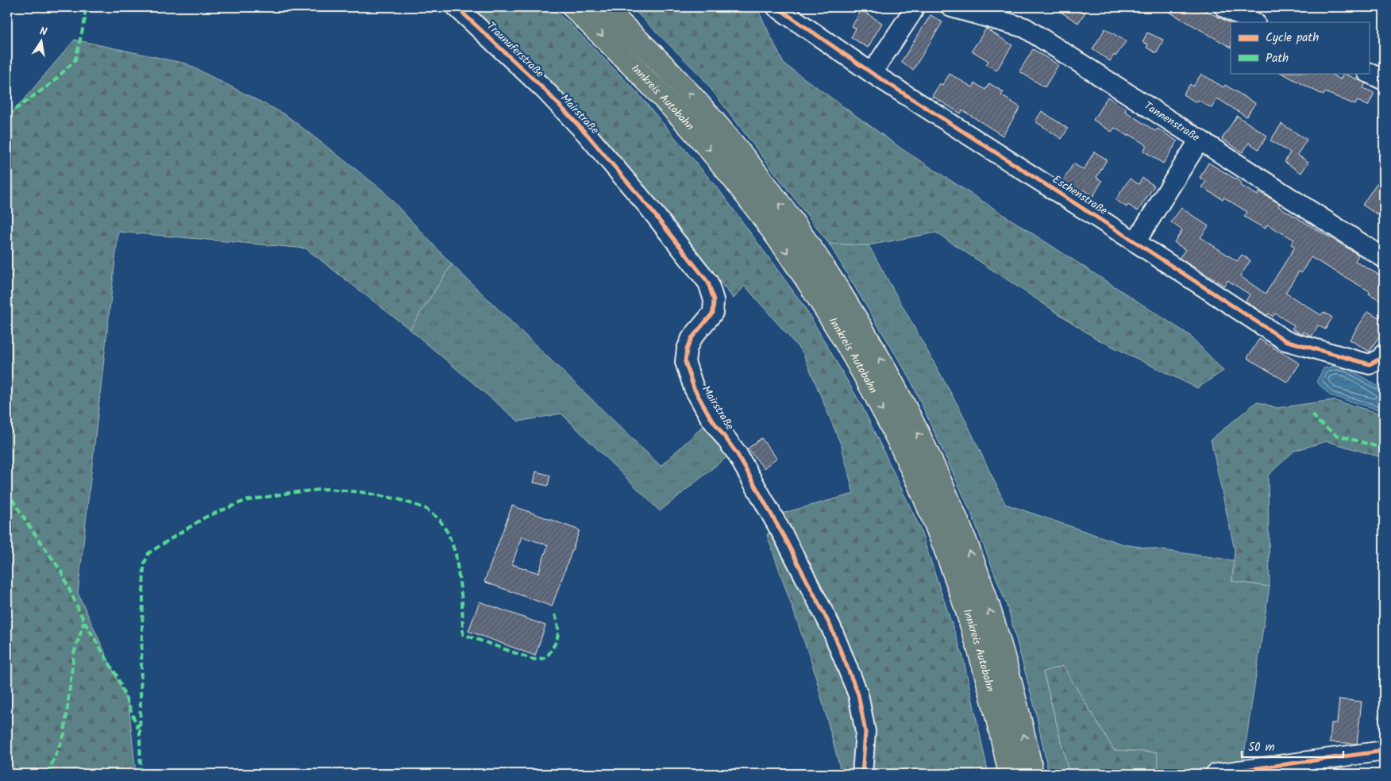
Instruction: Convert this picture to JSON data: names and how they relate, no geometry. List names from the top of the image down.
{
  "streets": {
    "highway": ["Innkreis Autobahn"],
    "street": [
      "Traunuferstraße",
      "Mairstraße",
      "Tannenstraße",
      "Eschenstraße"
    ]
  },
  "crossings": [
    ["Traunuferstraße", "Mairstraße"]
  ],
  "legend": ["Cycle path", "Path"],
  "scale_bar": "50 m",
  "north": "top"
}
